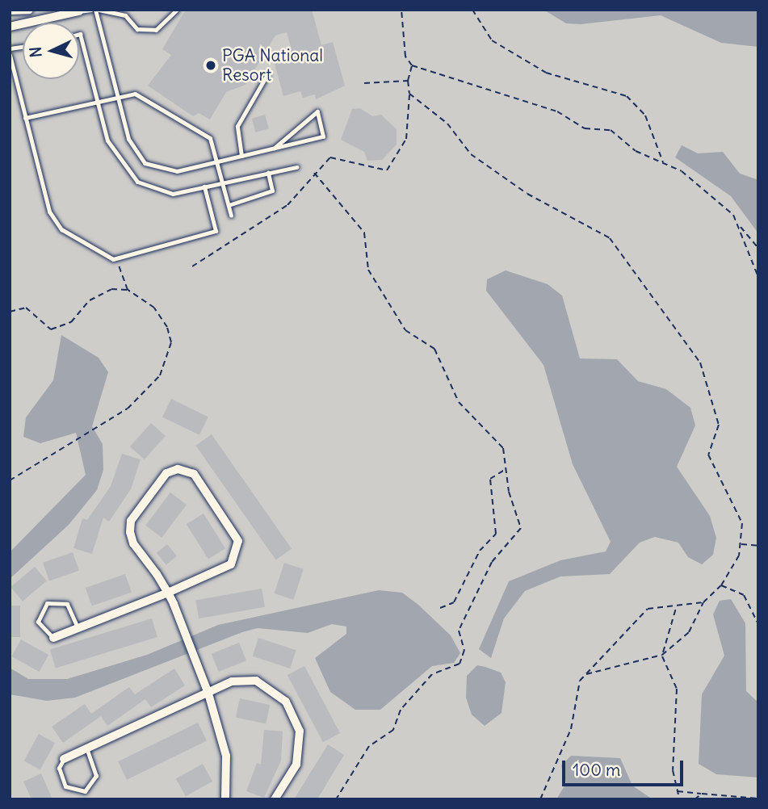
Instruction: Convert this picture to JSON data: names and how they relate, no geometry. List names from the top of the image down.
{
  "places": ["PGA National Resort"],
  "scale_bar": "100 m",
  "north": "left"
}
